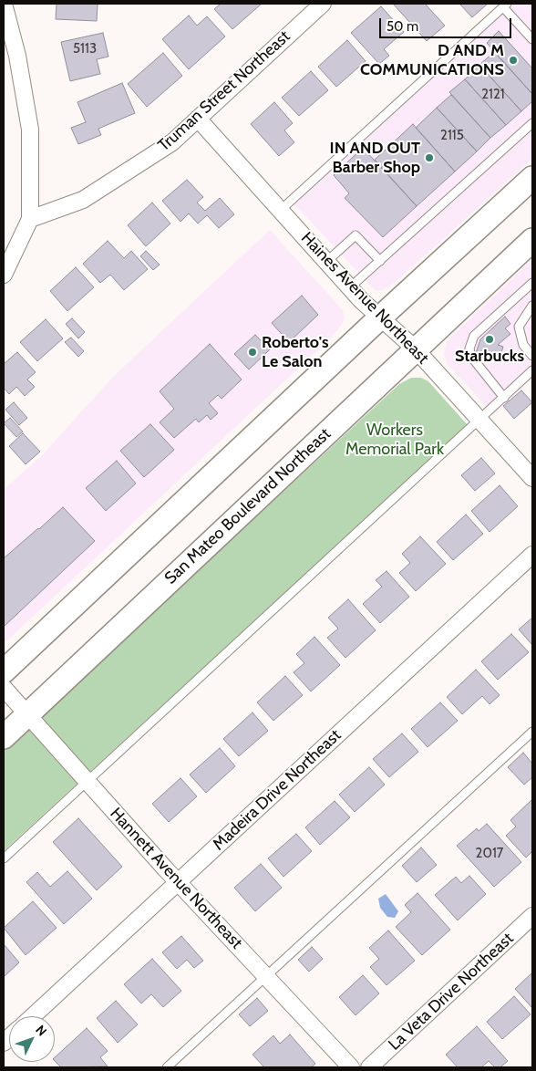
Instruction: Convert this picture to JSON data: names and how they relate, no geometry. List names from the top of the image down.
{
  "streets": {
    "main road": ["San Mateo Boulevard Northeast"],
    "street": [
      "Truman Street Northeast",
      "Haines Avenue Northeast",
      "Madeira Drive Northeast",
      "Hannett Avenue Northeast",
      "La Veta Drive Northeast"
    ]
  },
  "crossings": [
    ["Truman Street Northeast", "Haines Avenue Northeast"],
    ["Haines Avenue Northeast", "San Mateo Boulevard Northeast"],
    ["San Mateo Boulevard Northeast", "Hannett Avenue Northeast"],
    ["Madeira Drive Northeast", "Hannett Avenue Northeast"]
  ],
  "parks": ["Workers Memorial Park"],
  "places": [
    "D AND M COMMUNICATIONS",
    "IN AND OUT Barber Shop",
    "Starbucks",
    "Roberto's Le Salon"
  ],
  "house_numbers": [
    "5113",
    "2121",
    "2115",
    "2017"
  ],
  "scale_bar": "50 m",
  "north": "top right"
}
